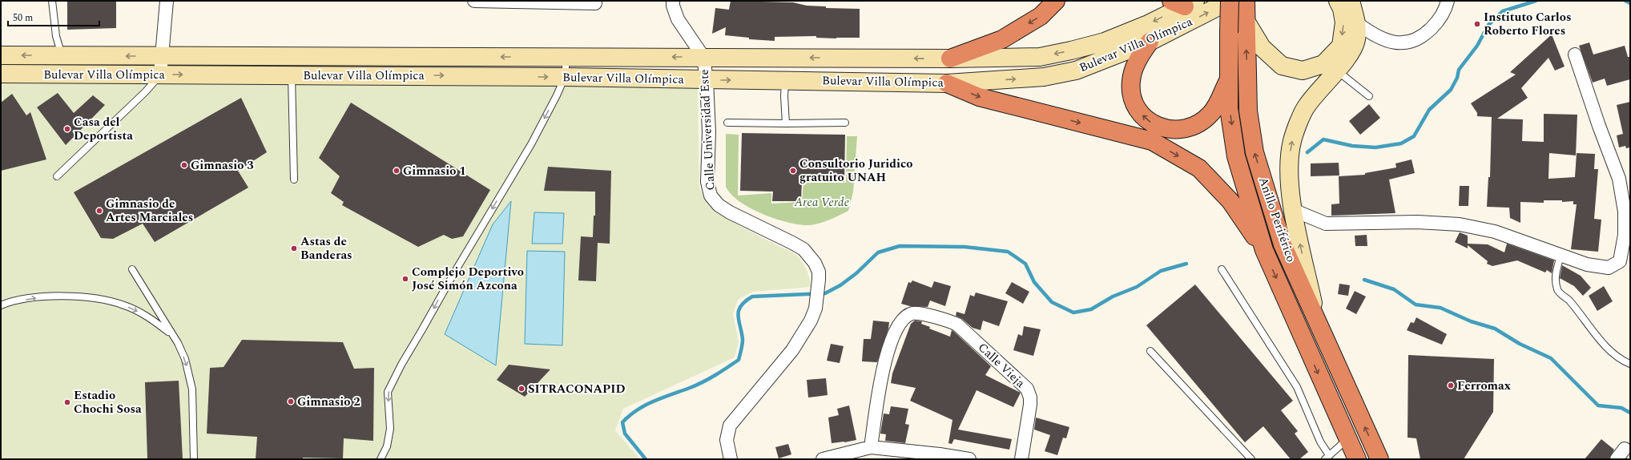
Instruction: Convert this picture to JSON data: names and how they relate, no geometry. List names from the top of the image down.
{
  "streets": {
    "highway": ["Anillo Periférico"],
    "main road": ["Bulevar Villa Olímpica"],
    "street": ["Calle Universidad Este", "Calle Vieja"]
  },
  "crossings": [
    ["Bulevar Villa Olímpica", "Calle Universidad Este"],
    ["Bulevar Villa Olímpica", "Anillo Periférico"]
  ],
  "parks": ["Area Verde"],
  "places": [
    "Instituto Carlos Roberto Flores",
    "Casa del Deportista",
    "Gimnasio 3",
    "Gimnasio 1",
    "Consultorio Juridico gratuito UNAH",
    "Gimnasio de Artes Marciales",
    "Astas de Banderas",
    "Complejo Deportivo José Simón Azcona",
    "Ferromax",
    "SITRACONAPID",
    "Gimnasio 2",
    "Estadio Chochi Sosa"
  ],
  "scale_bar": "50 m"
}
